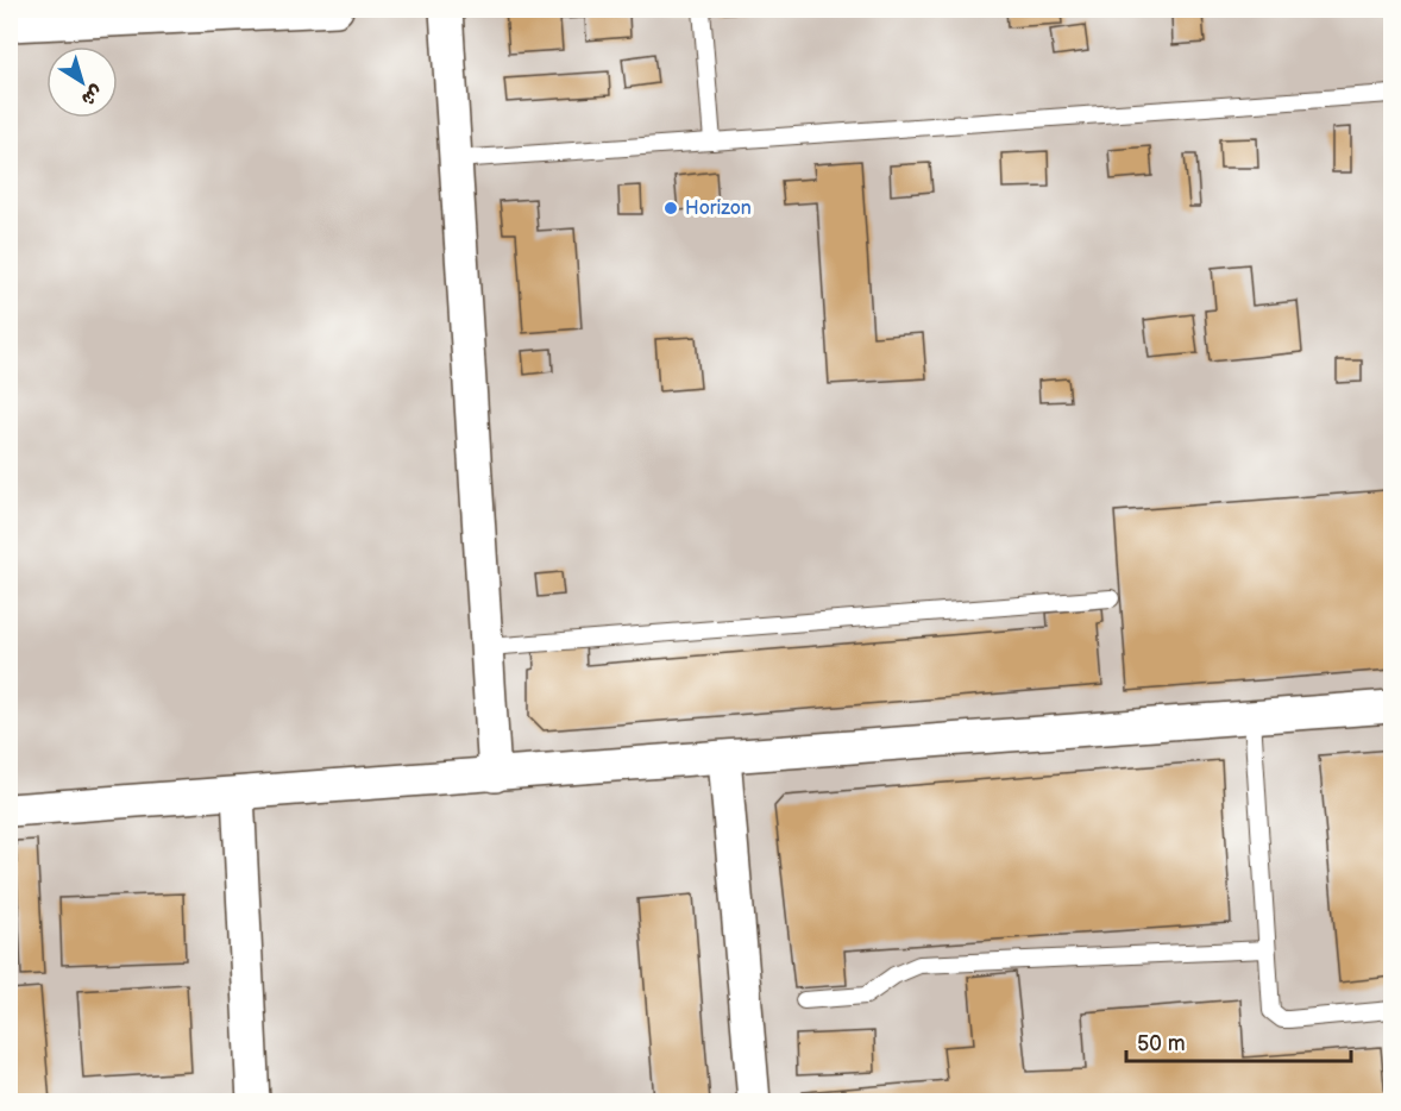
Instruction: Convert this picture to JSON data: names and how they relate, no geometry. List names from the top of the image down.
{
  "places": ["Horizon"],
  "scale_bar": "50 m",
  "north": "bottom right"
}
